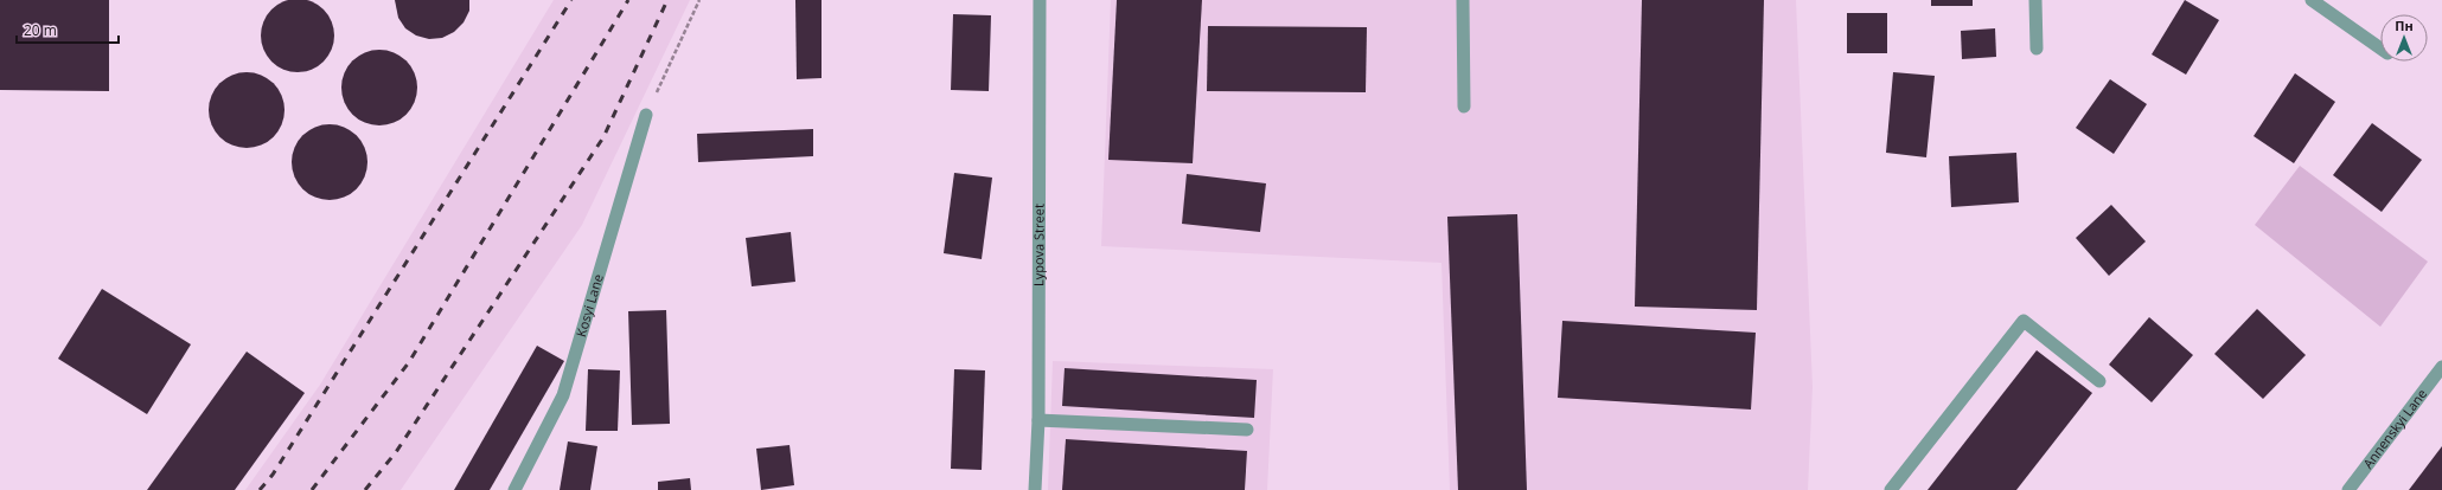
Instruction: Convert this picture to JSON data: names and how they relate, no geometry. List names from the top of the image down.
{
  "streets": {
    "street": ["Lypova Street", "Kosyi Lane", "Annenskyi Lane"]
  },
  "scale_bar": "20 m",
  "north": "top"
}
